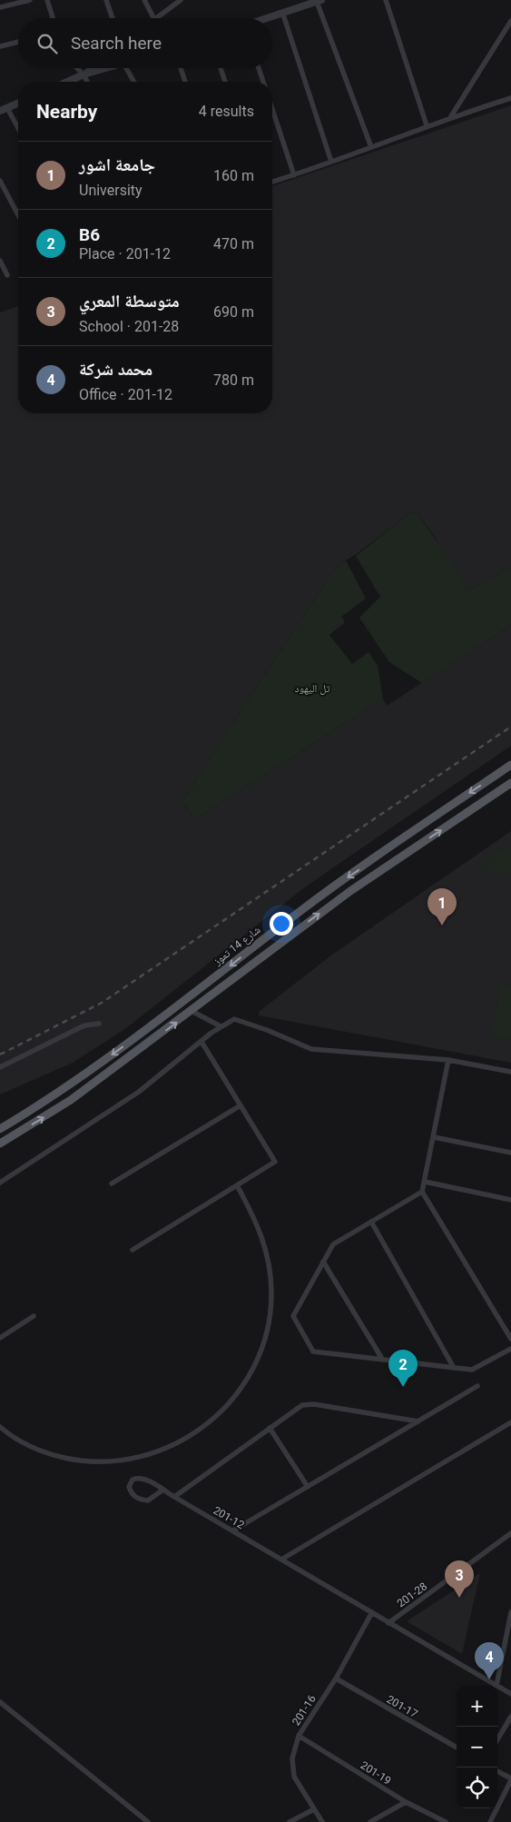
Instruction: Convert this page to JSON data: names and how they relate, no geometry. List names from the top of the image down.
{
  "streets": {
    "main road": ["شارع 14 تموز"],
    "street": [
      "201-12",
      "201-28",
      "201-17",
      "201-16",
      "201-19"
    ]
  },
  "crossings": [
    ["201-12", "201-28"],
    ["201-12", "201-16"],
    ["201-17", "201-16"],
    ["201-16", "201-19"]
  ],
  "parks": ["تل اليهود"],
  "page": {
    "search": "Search here",
    "heading": ["Nearby", "4 results"],
    "list": [
      {
        "mark": "1",
        "name": "جامعة اشور",
        "note": "University",
        "value": "160 m"
      },
      {
        "mark": "2",
        "name": "B6",
        "note": "Place · 201-12",
        "value": "470 m"
      },
      {
        "mark": "3",
        "name": "متوسطة المعري",
        "note": "School · 201-28",
        "value": "690 m"
      },
      {
        "mark": "4",
        "name": "محمد شركة",
        "note": "Office · 201-12",
        "value": "780 m"
      }
    ],
    "pins": [
      "1",
      "2",
      "3",
      "4"
    ],
    "map_buttons": ["+", "−"]
  }
}
